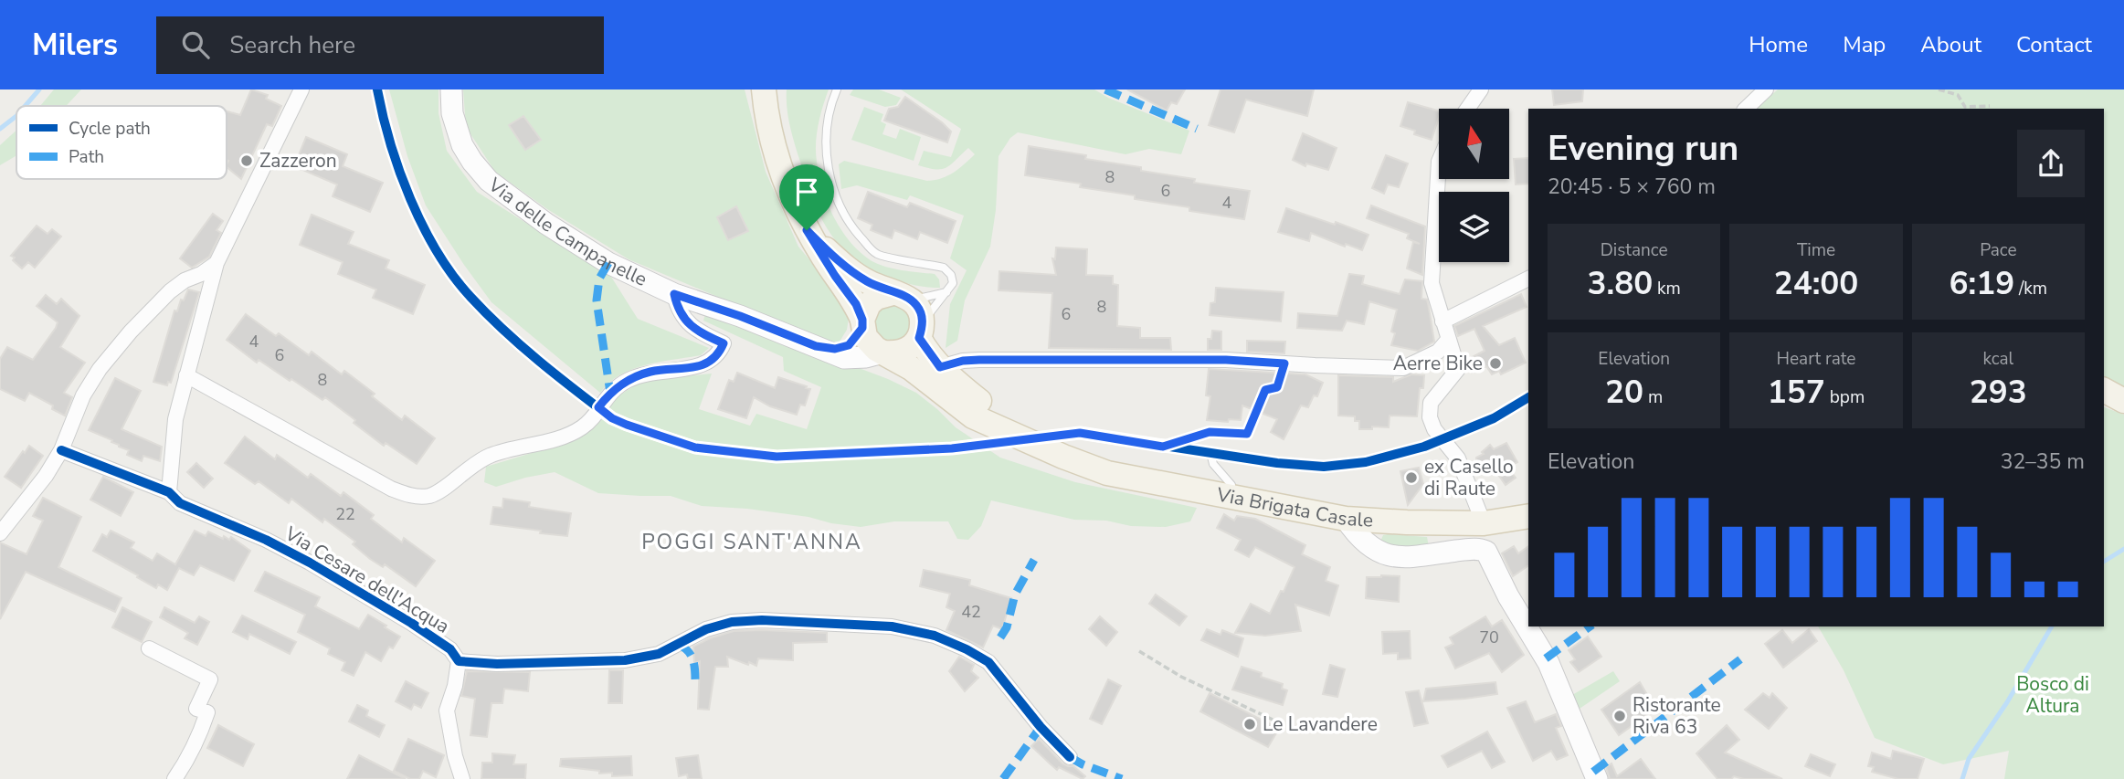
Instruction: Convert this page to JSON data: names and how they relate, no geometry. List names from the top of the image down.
{
  "streets": {
    "main road": ["Via Brigata Casale"],
    "street": ["Via delle Campanelle", "Via Cesare dell'Acqua"]
  },
  "crossings": [
    ["Via delle Campanelle", "Via Brigata Casale"]
  ],
  "districts": ["POGGI SANT'ANNA"],
  "parks": ["Bosco di Altura"],
  "places": [
    "Zazzeron",
    "Aerre Bike",
    "ex Casello di Raute",
    "Ristorante Riva 63",
    "Le Lavandere"
  ],
  "house_numbers": [
    "8",
    "6",
    "4",
    "8",
    "6",
    "4",
    "6",
    "8",
    "22",
    "42",
    "70"
  ],
  "legend": ["Cycle path", "Path"],
  "north": "top",
  "page": {
    "header": "Milers",
    "search": "Search here",
    "nav": [
      "Home",
      "Map",
      "About",
      "Contact"
    ],
    "heading": ["Evening run", "20:45 · 5 × 760 m"],
    "stats": [
      ["Distance", "3.80 km"],
      ["Time", "24:00"],
      ["Pace", "6:19 /km"],
      ["Elevation", "20 m"],
      ["Heart rate", "157 bpm"],
      ["kcal", "293"]
    ],
    "chart": ["Elevation", "32–35 m"]
  }
}
